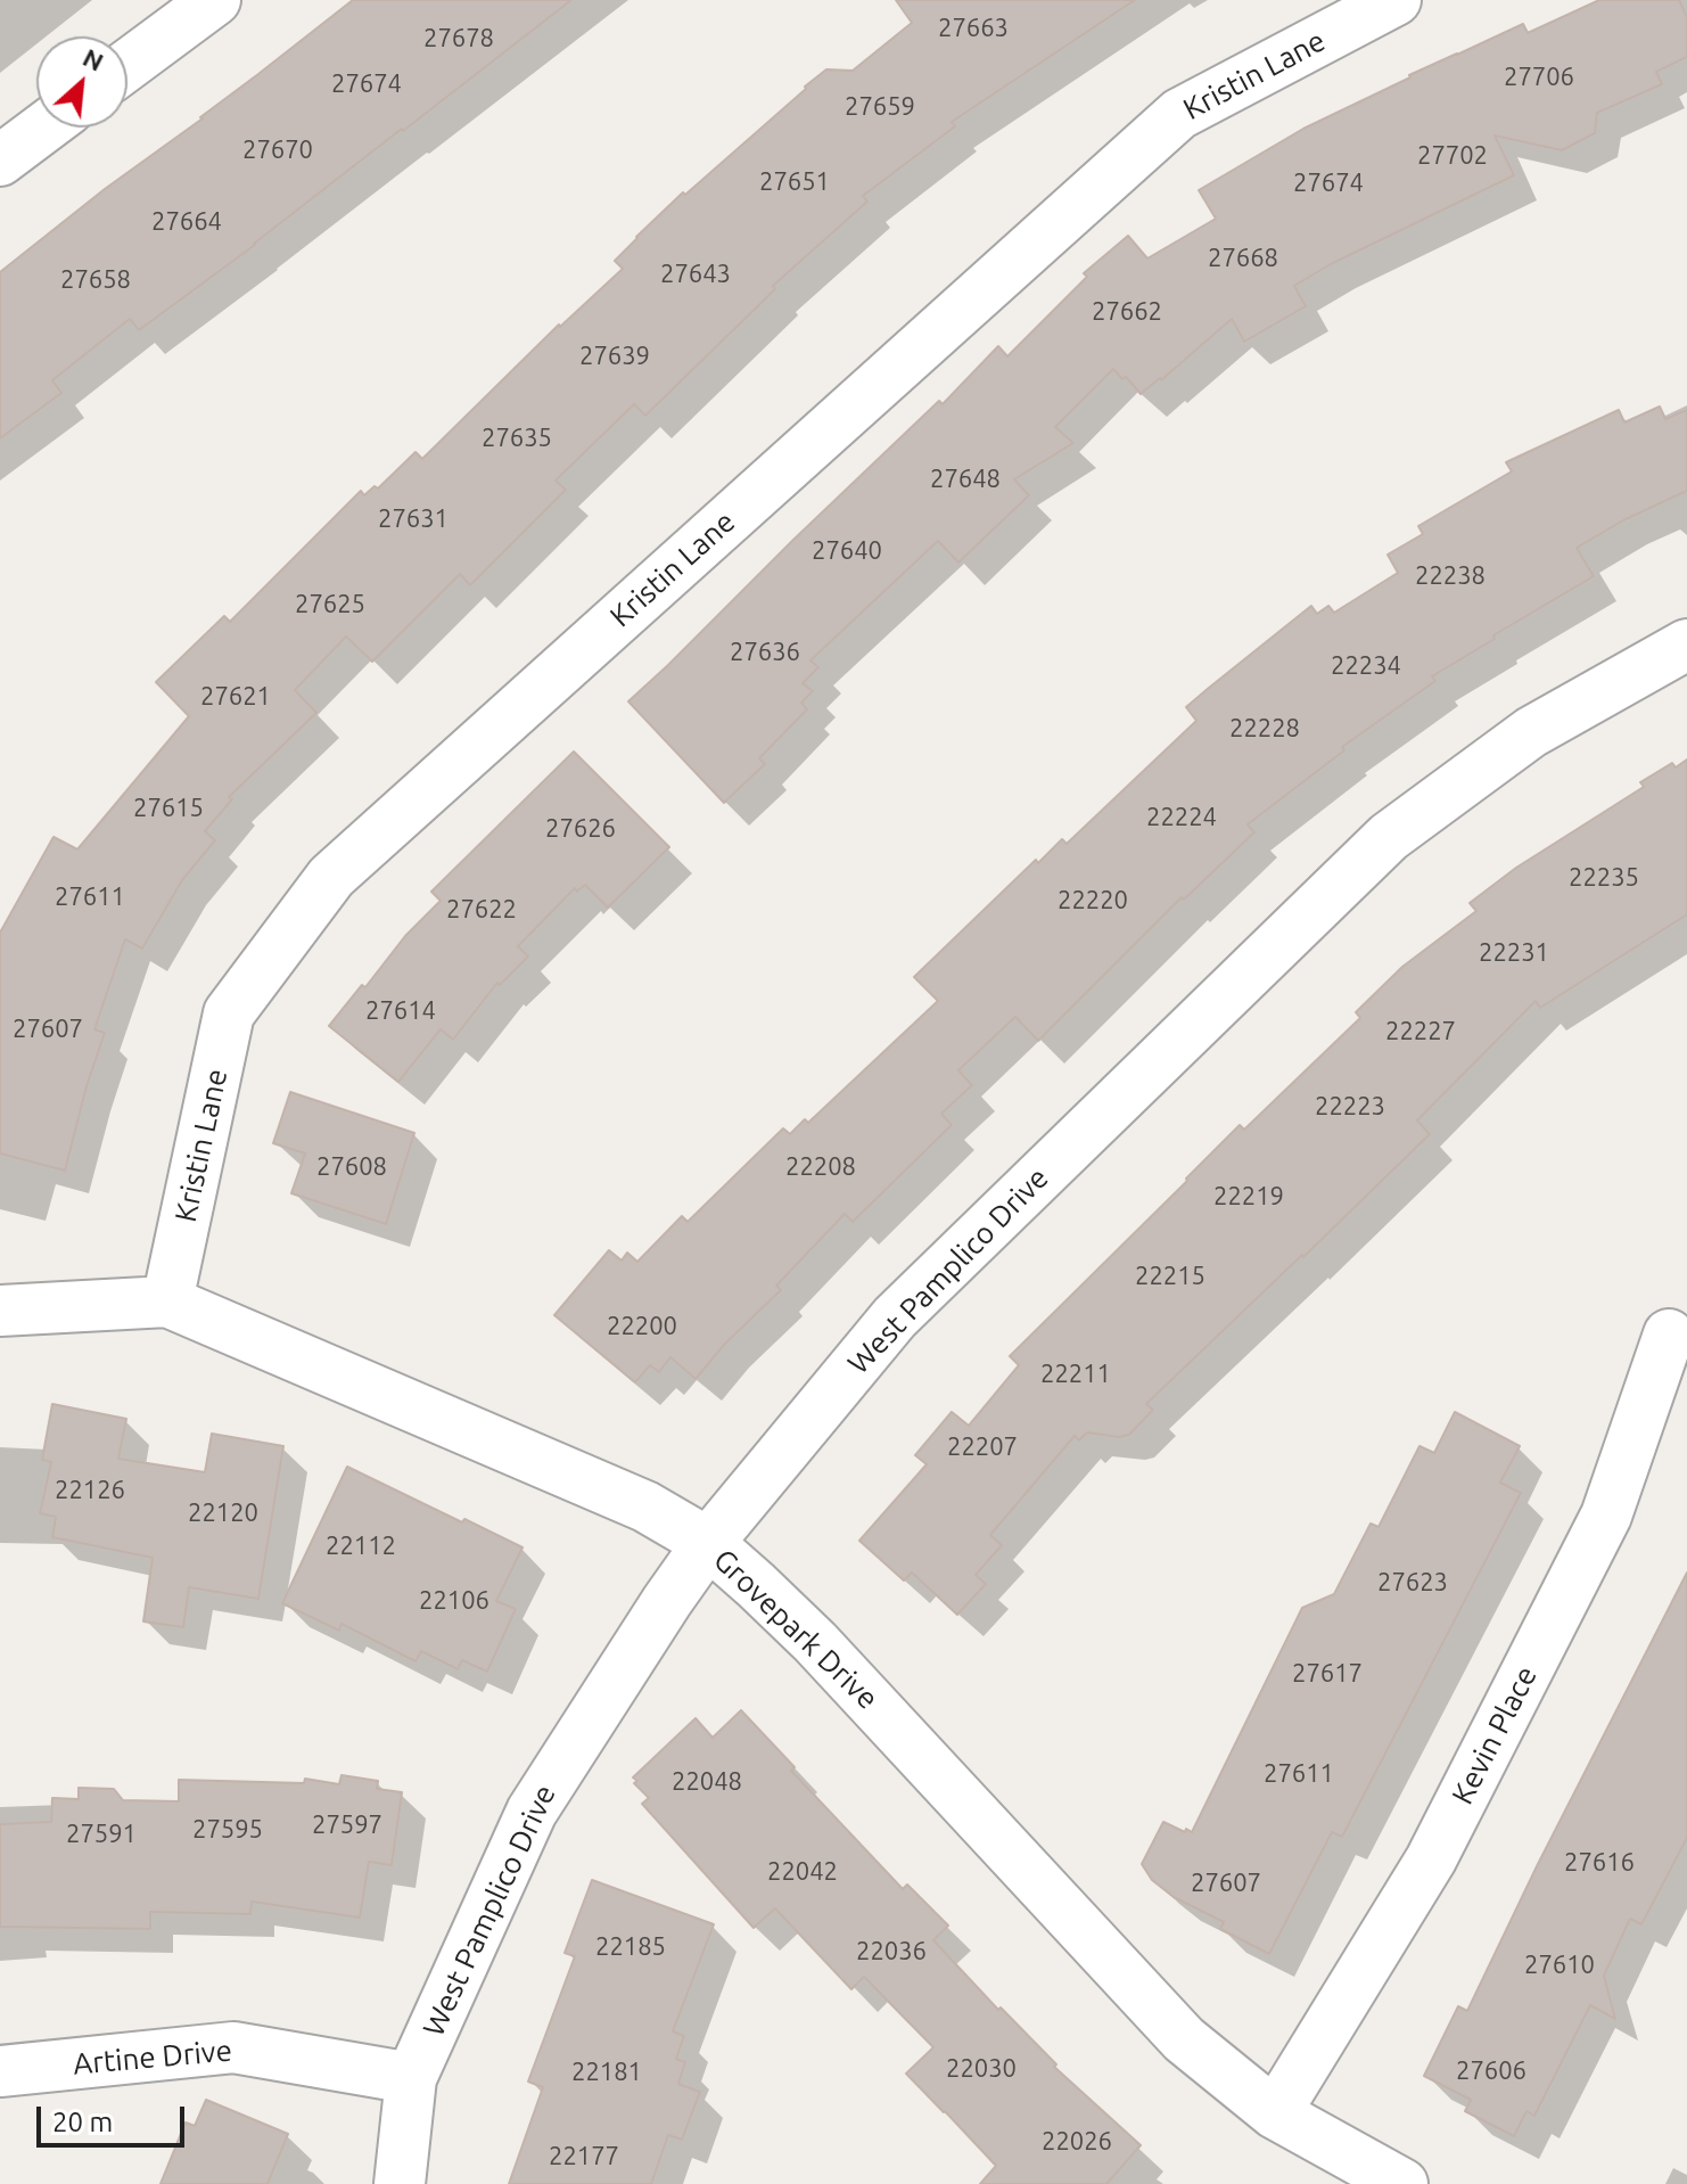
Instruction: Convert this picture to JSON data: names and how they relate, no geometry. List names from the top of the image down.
{
  "streets": {
    "street": [
      "Kristin Lane",
      "West Pamplico Drive",
      "Grovepark Drive",
      "Kevin Place",
      "Artine Drive"
    ]
  },
  "crossings": [
    ["Kristin Lane", "Grovepark Drive"],
    ["West Pamplico Drive", "Grovepark Drive"],
    ["West Pamplico Drive", "Artine Drive"],
    ["Grovepark Drive", "Kevin Place"]
  ],
  "house_numbers": [
    "27663",
    "27678",
    "27706",
    "27674",
    "27659",
    "27670",
    "27702",
    "27651",
    "27674",
    "27664",
    "27668",
    "27643",
    "27658",
    "27662",
    "27639",
    "27635",
    "27648",
    "27631",
    "27640",
    "22238",
    "27625",
    "27636",
    "22234",
    "27621",
    "22228",
    "27615",
    "22224",
    "27626",
    "22235",
    "27611",
    "22220",
    "27622",
    "22231",
    "27614",
    "27607",
    "22227",
    "22223",
    "27608",
    "22208",
    "22219",
    "22215",
    "22200",
    "22211",
    "22207",
    "22126",
    "22120",
    "22112",
    "27623",
    "22106",
    "27617",
    "27611",
    "22048",
    "27597",
    "27595",
    "27591",
    "27616",
    "22042",
    "27607",
    "22185",
    "22036",
    "27610",
    "22030",
    "27606",
    "22181",
    "22026",
    "22177"
  ],
  "scale_bar": "20 m",
  "north": "top right"
}
